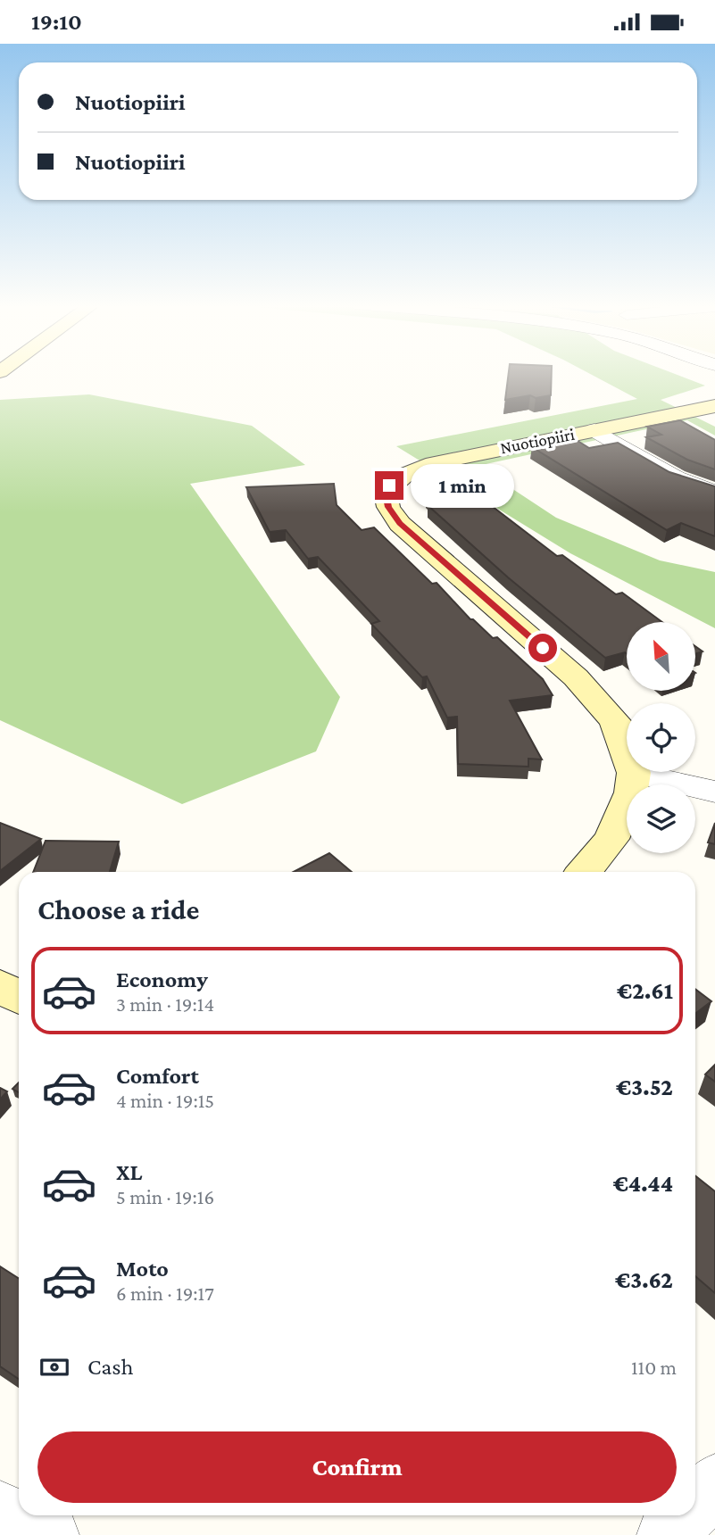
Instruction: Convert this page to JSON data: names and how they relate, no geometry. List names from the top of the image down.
{
  "streets": {
    "street": ["Nuotiopiiri"]
  },
  "north": "top left",
  "page": {
    "status": "19:10",
    "banner": ["Nuotiopiiri", "Nuotiopiiri"],
    "bubble": "1 min",
    "heading": "Choose a ride",
    "list": [
      {
        "name": "Economy",
        "note": "3 min · 19:14",
        "value": "€2.61"
      },
      {
        "name": "Comfort",
        "note": "4 min · 19:15",
        "value": "€3.52"
      },
      {
        "name": "XL",
        "note": "5 min · 19:16",
        "value": "€4.44"
      },
      {
        "name": "Moto",
        "note": "6 min · 19:17",
        "value": "€3.62"
      }
    ],
    "pay": ["Cash", "110 m"],
    "buttons": "Confirm"
  }
}
